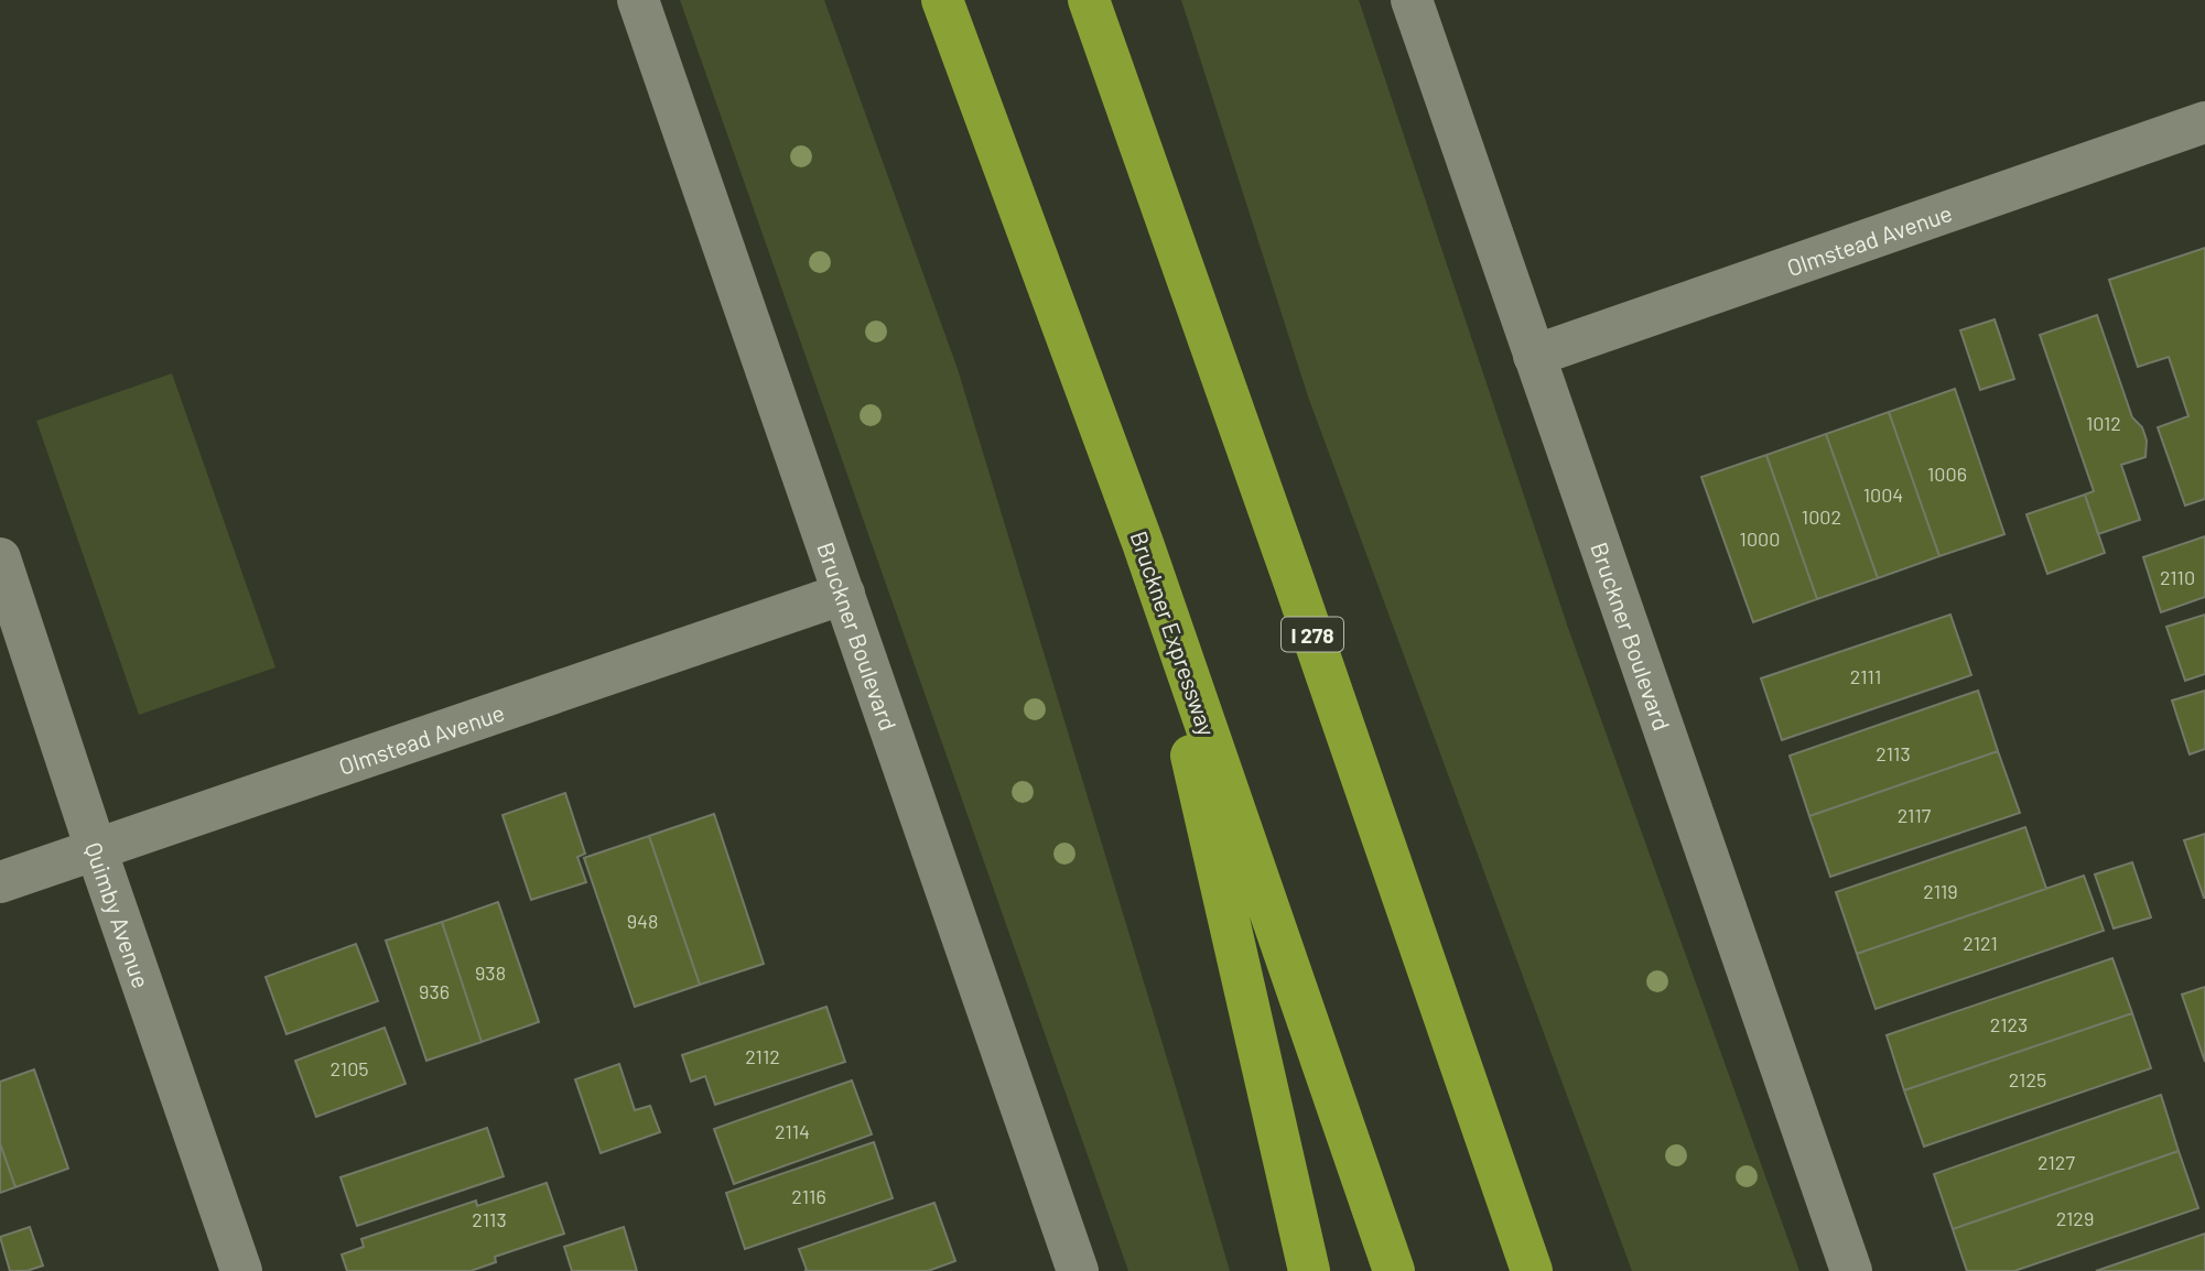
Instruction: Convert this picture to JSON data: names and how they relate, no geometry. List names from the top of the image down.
{
  "streets": {
    "highway": ["Bruckner Expressway", "I 278"],
    "main road": ["Olmstead Avenue", "Bruckner Boulevard", "Quimby Avenue"]
  },
  "crossings": [
    ["Olmstead Avenue", "Bruckner Boulevard"],
    ["Olmstead Avenue", "Quimby Avenue"]
  ],
  "house_numbers": [
    "1012",
    "1006",
    "1004",
    "1002",
    "1000",
    "2110",
    "2111",
    "2113",
    "2117",
    "2119",
    "948",
    "2121",
    "938",
    "936",
    "2123",
    "2112",
    "2105",
    "2125",
    "2114",
    "2127",
    "2116",
    "2129",
    "2113"
  ]
}
